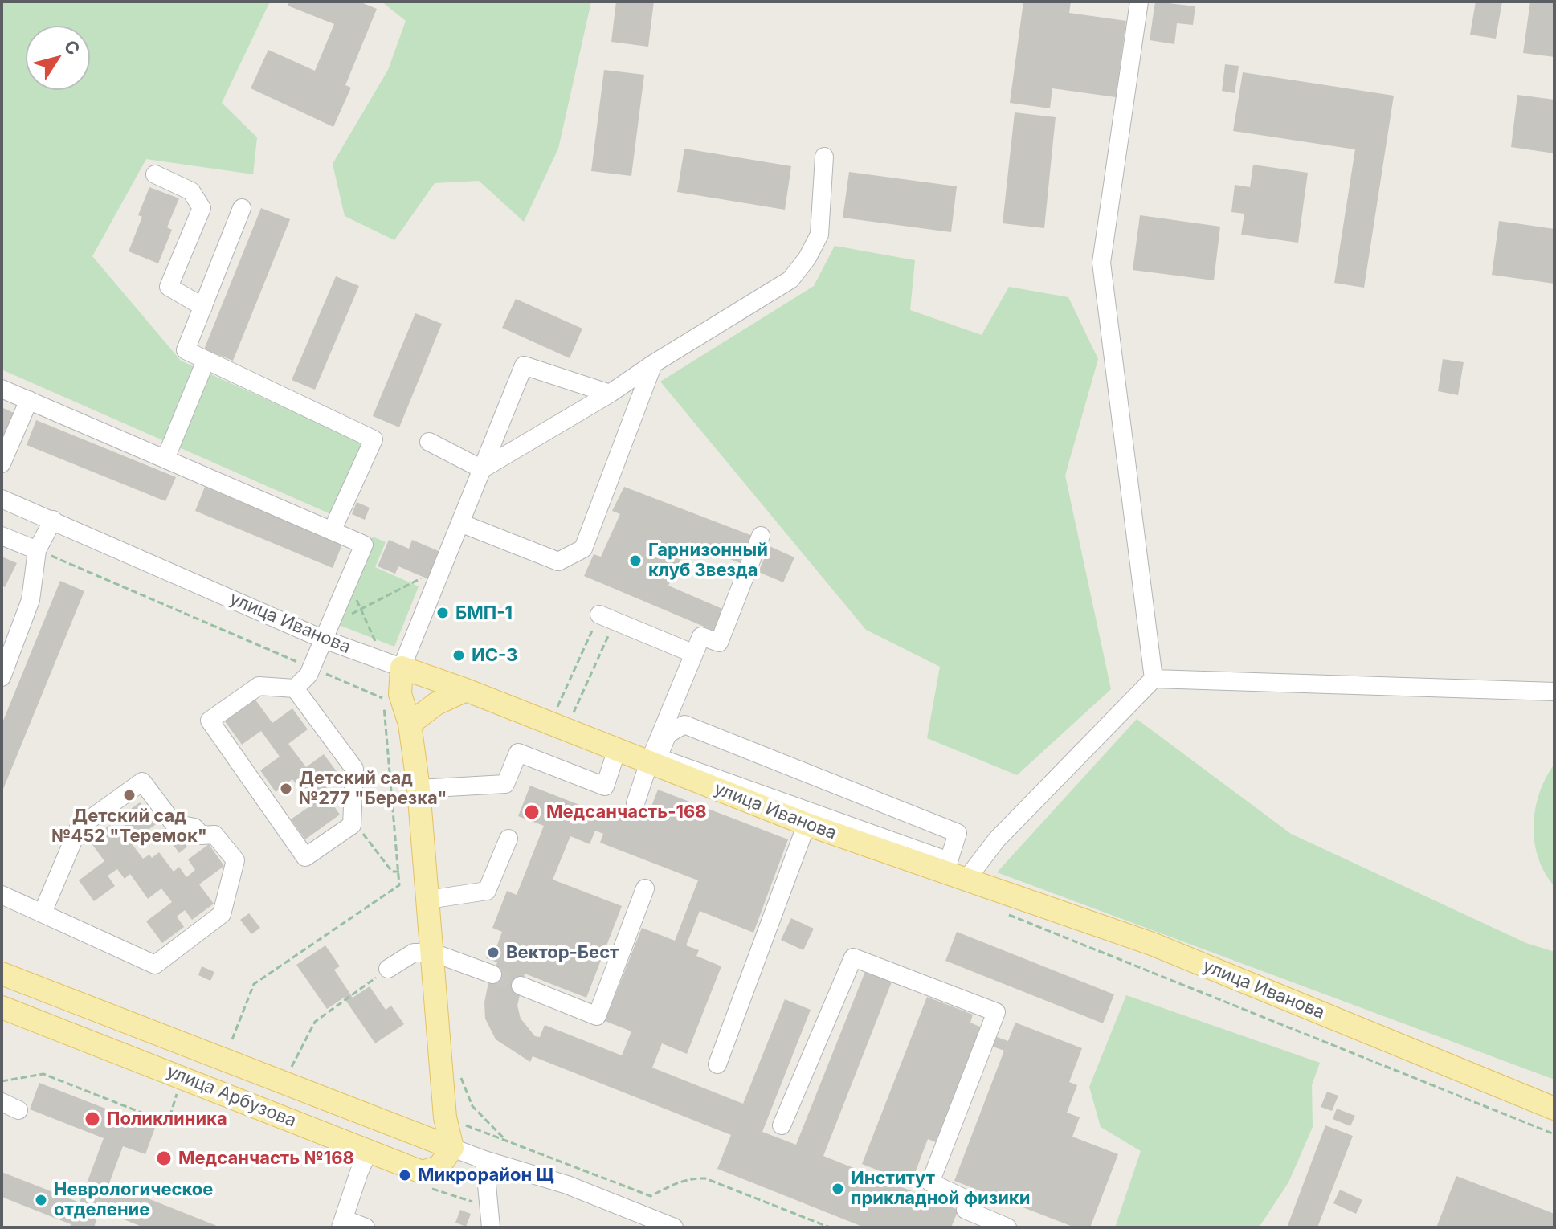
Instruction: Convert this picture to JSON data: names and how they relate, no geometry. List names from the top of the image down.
{
  "streets": {
    "main road": ["улица Иванова", "улица Арбузова"]
  },
  "places": [
    "Гарнизонный клуб Звезда",
    "БМП-1",
    "ИС-3",
    "Детский сад №277 \"Березка\"",
    "Детский сад №452 \"Теремок\"",
    "Медсанчасть-168",
    "Вектор-Бeст",
    "Поликлиника",
    "Медсанчасть №168",
    "Микрорайон Щ",
    "Институт прикладной физики",
    "Неврологическое отделение"
  ],
  "north": "top right"
}
